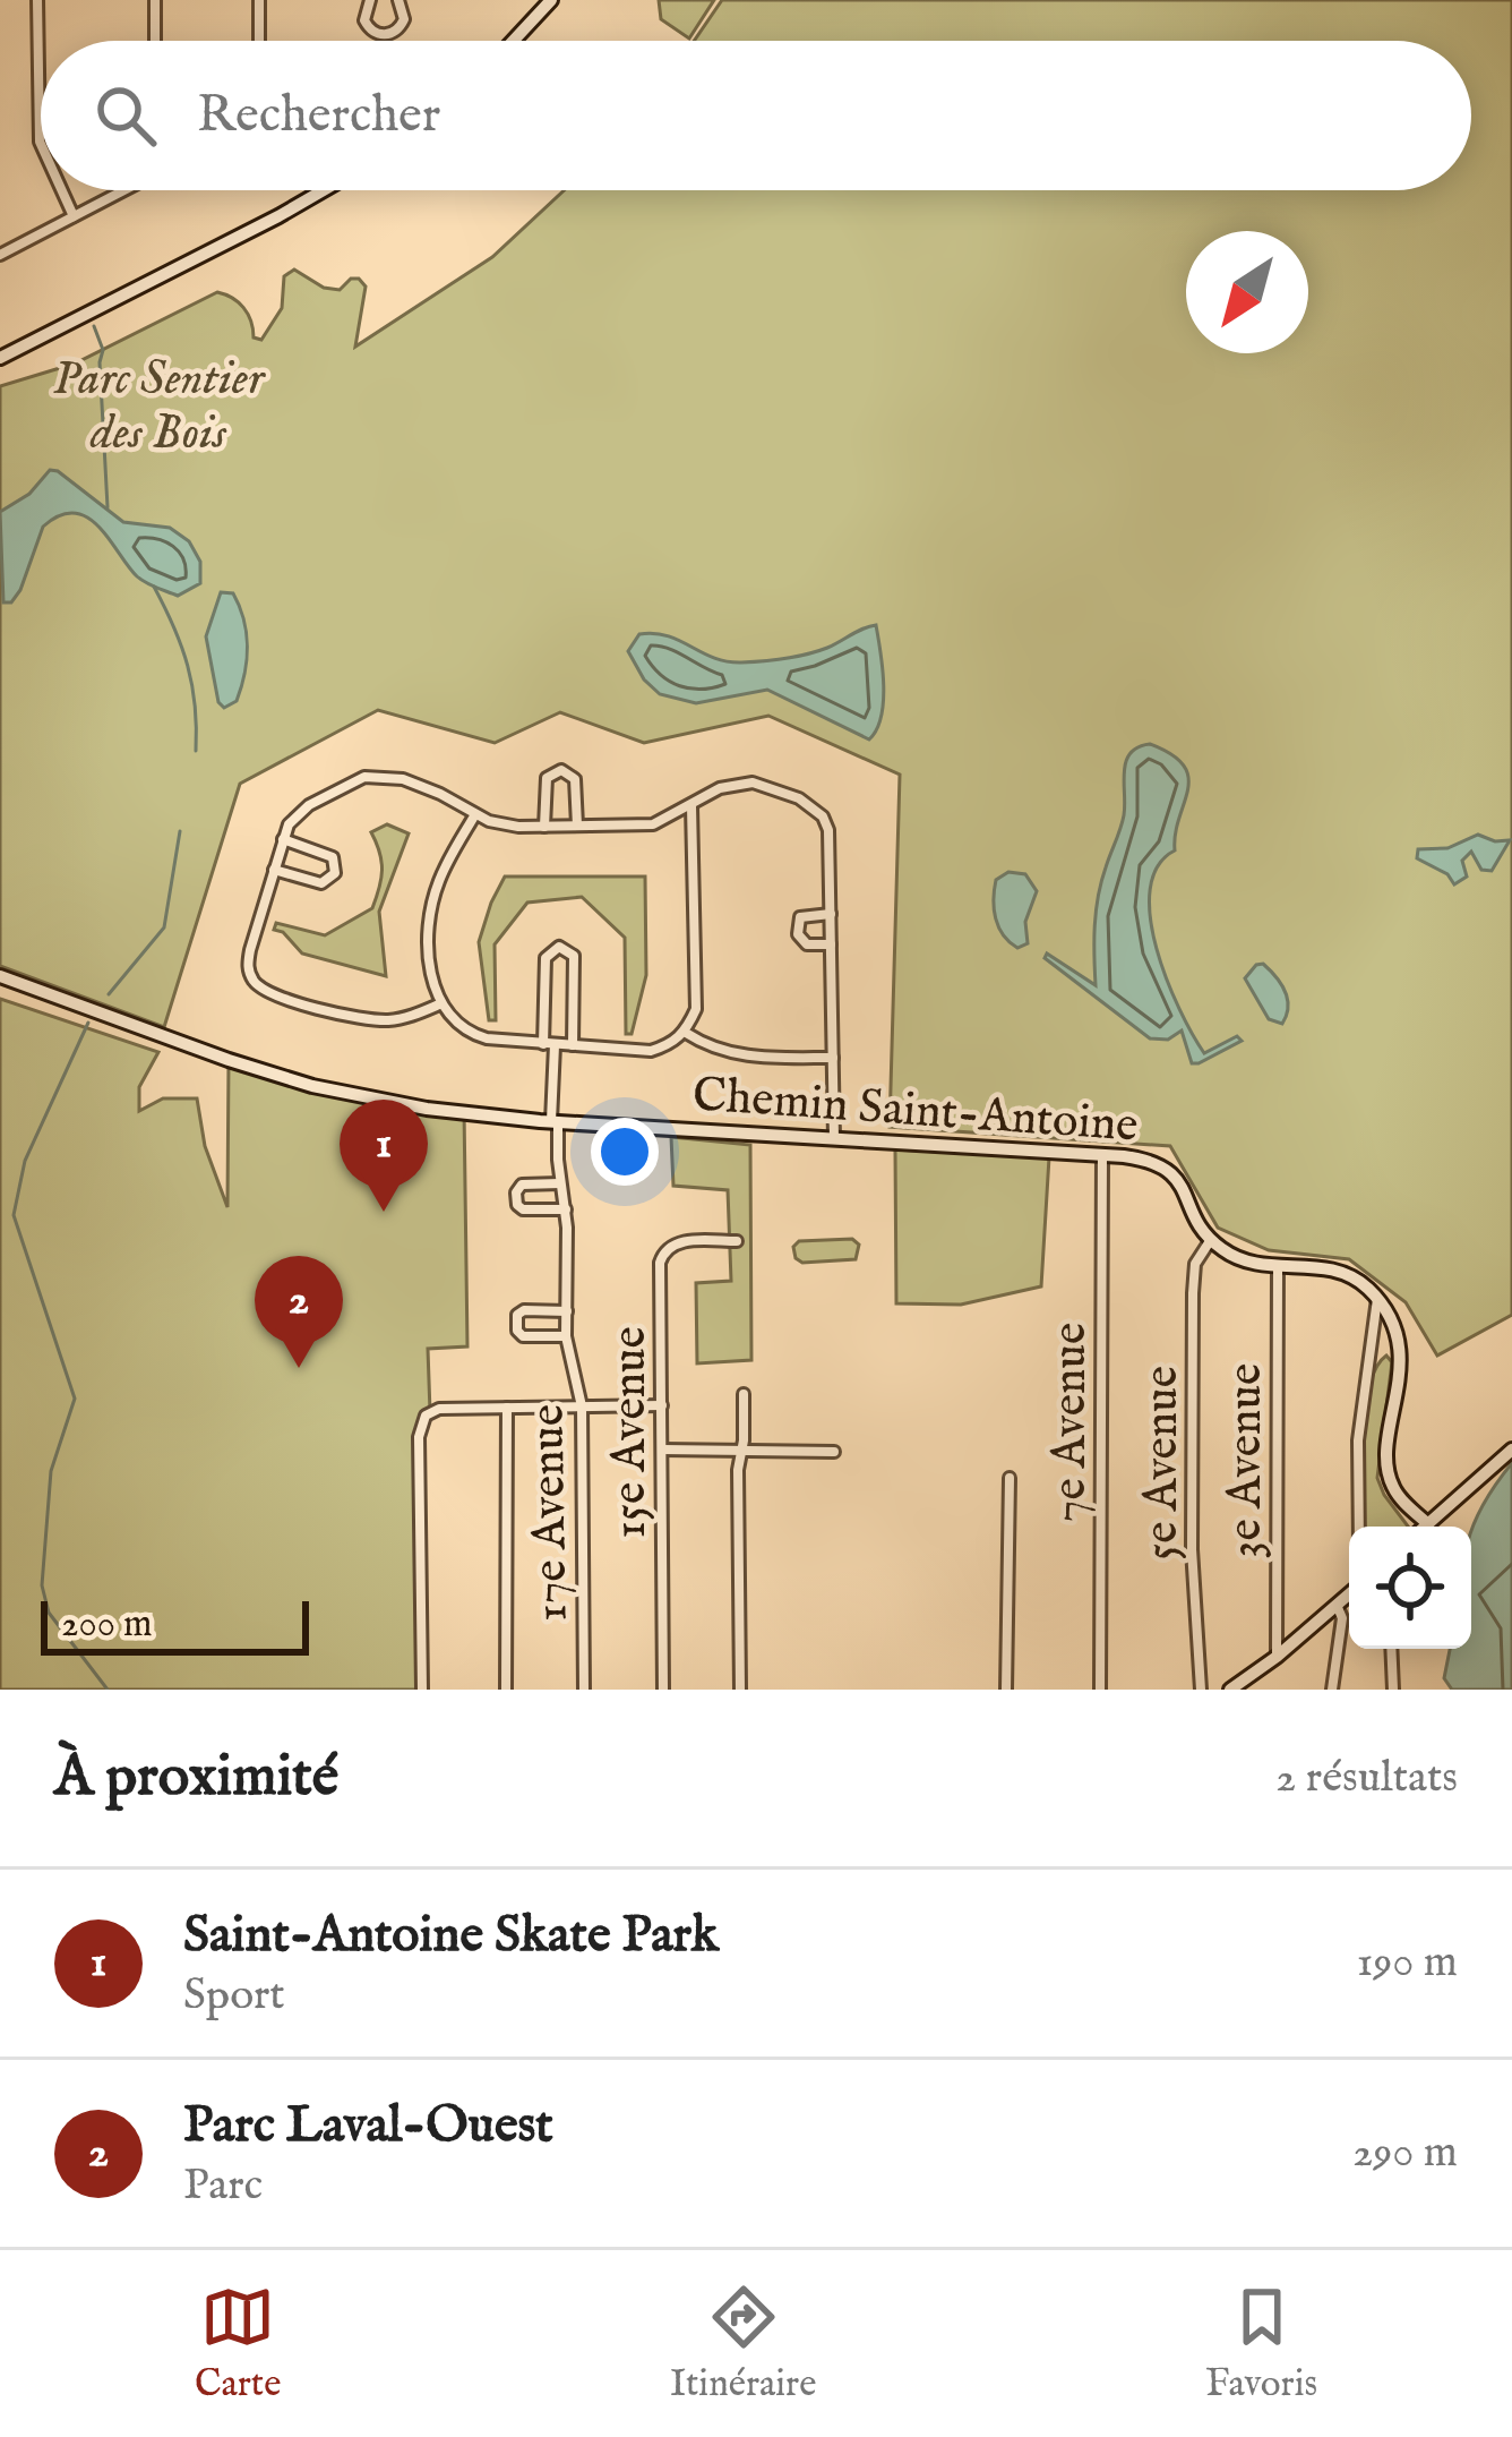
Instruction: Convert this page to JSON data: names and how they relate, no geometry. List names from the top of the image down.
{
  "streets": {
    "street": [
      "Chemin Saint-Antoine",
      "7e Avenue",
      "15e Avenue",
      "3e Avenue",
      "5e Avenue",
      "17e Avenue"
    ]
  },
  "crossings": [
    ["Chemin Saint-Antoine", "7e Avenue"],
    ["Chemin Saint-Antoine", "5e Avenue"],
    ["Chemin Saint-Antoine", "17e Avenue"]
  ],
  "parks": ["Parc Sentier des Bois"],
  "scale_bar": "200 m",
  "north": "bottom left",
  "page": {
    "search": "Rechercher",
    "pins": ["1", "2"],
    "scale": "200 m",
    "heading": ["À proximité", "2 résultats"],
    "list": [
      {
        "mark": "1",
        "name": "Saint-Antoine Skate Park",
        "note": "Sport",
        "value": "190 m"
      },
      {
        "mark": "2",
        "name": "Parc Laval-Ouest",
        "note": "Parc",
        "value": "290 m"
      }
    ],
    "nav": ["Carte", "Itinéraire", "Favoris"]
  }
}
